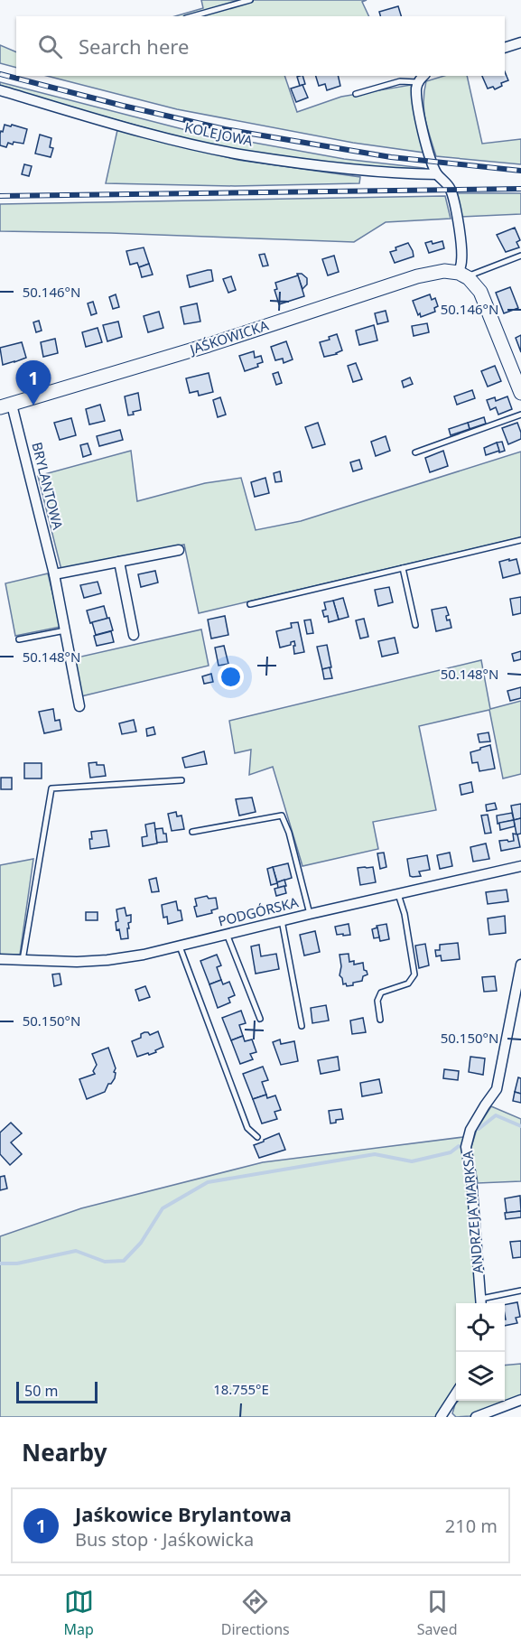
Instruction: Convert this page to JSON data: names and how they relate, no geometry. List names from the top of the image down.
{
  "streets": {
    "street": [
      "KOLEJOWA",
      "JAŚKOWICKA",
      "BRYLANTOWA",
      "PODGÓRSKA",
      "ANDRZEJA MARKSA"
    ]
  },
  "crossings": [
    ["JAŚKOWICKA", "BRYLANTOWA"]
  ],
  "scale_bar": "50 m",
  "page": {
    "search": "Search here",
    "pins": "1",
    "scale": "50 m",
    "heading": "Nearby",
    "list": [
      {
        "mark": "1",
        "name": "Jaśkowice Brylantowa",
        "note": "Bus stop · Jaśkowicka",
        "value": "210 m"
      }
    ],
    "nav": ["Map", "Directions", "Saved"]
  },
  "coordinates": [
    "50.146°N",
    "50.148°N",
    "50.150°N",
    "18.755°E"
  ]
}
